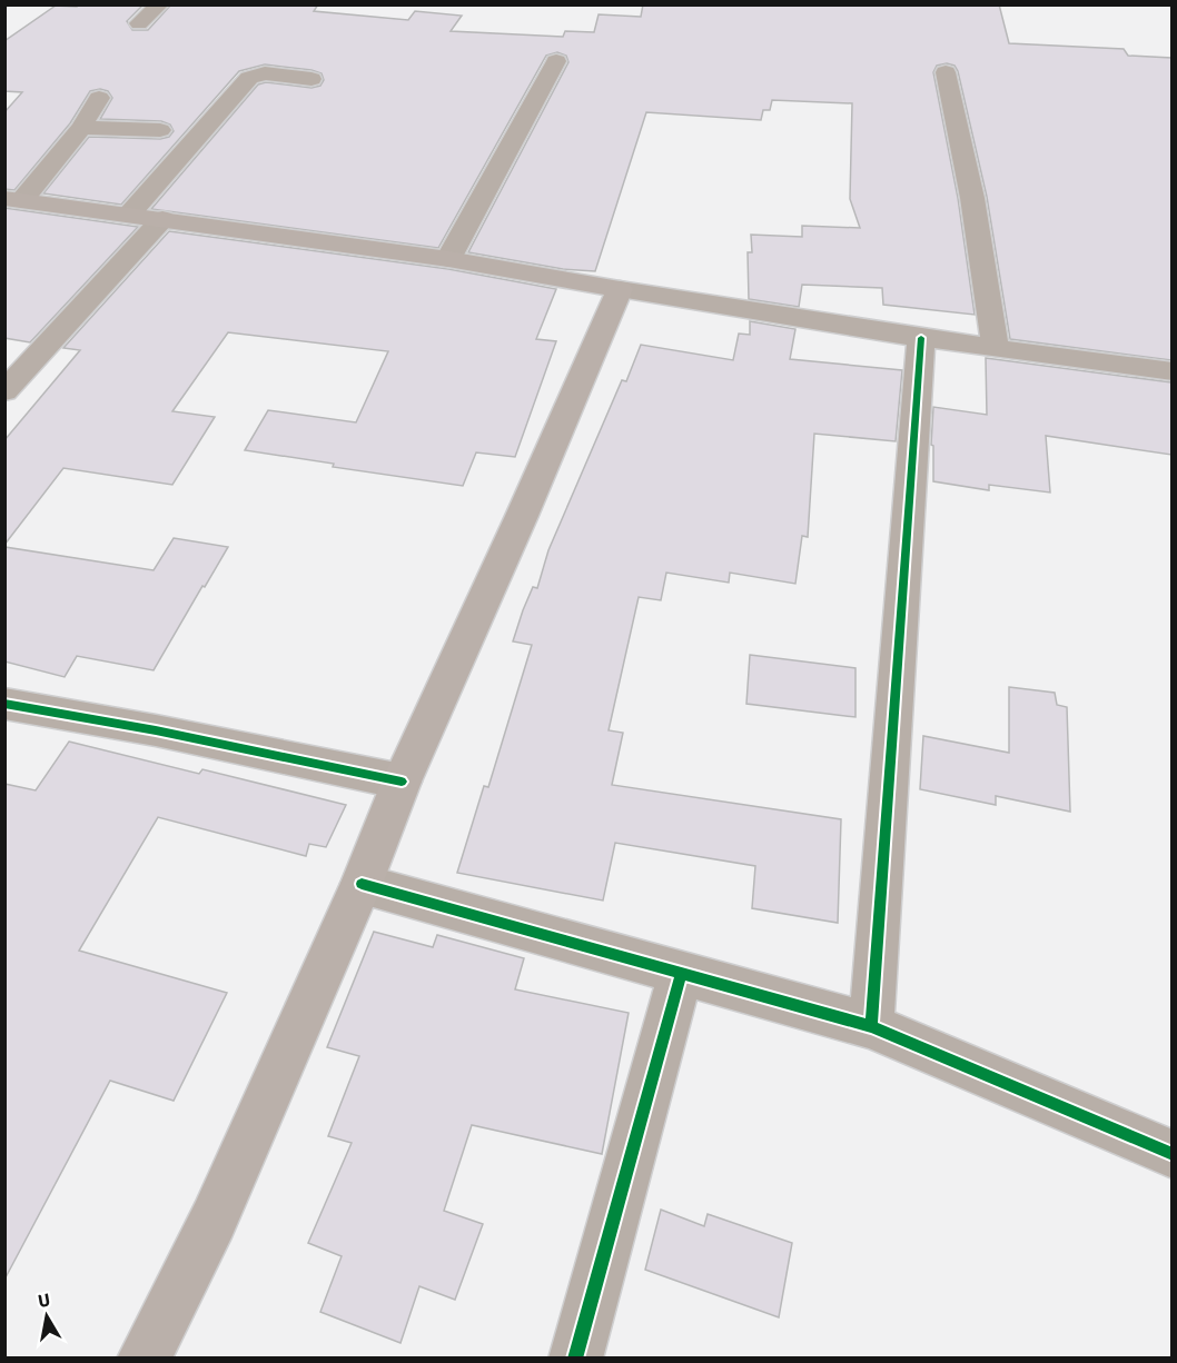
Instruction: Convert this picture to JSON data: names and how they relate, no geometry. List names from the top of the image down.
{
  "north": "top"
}
